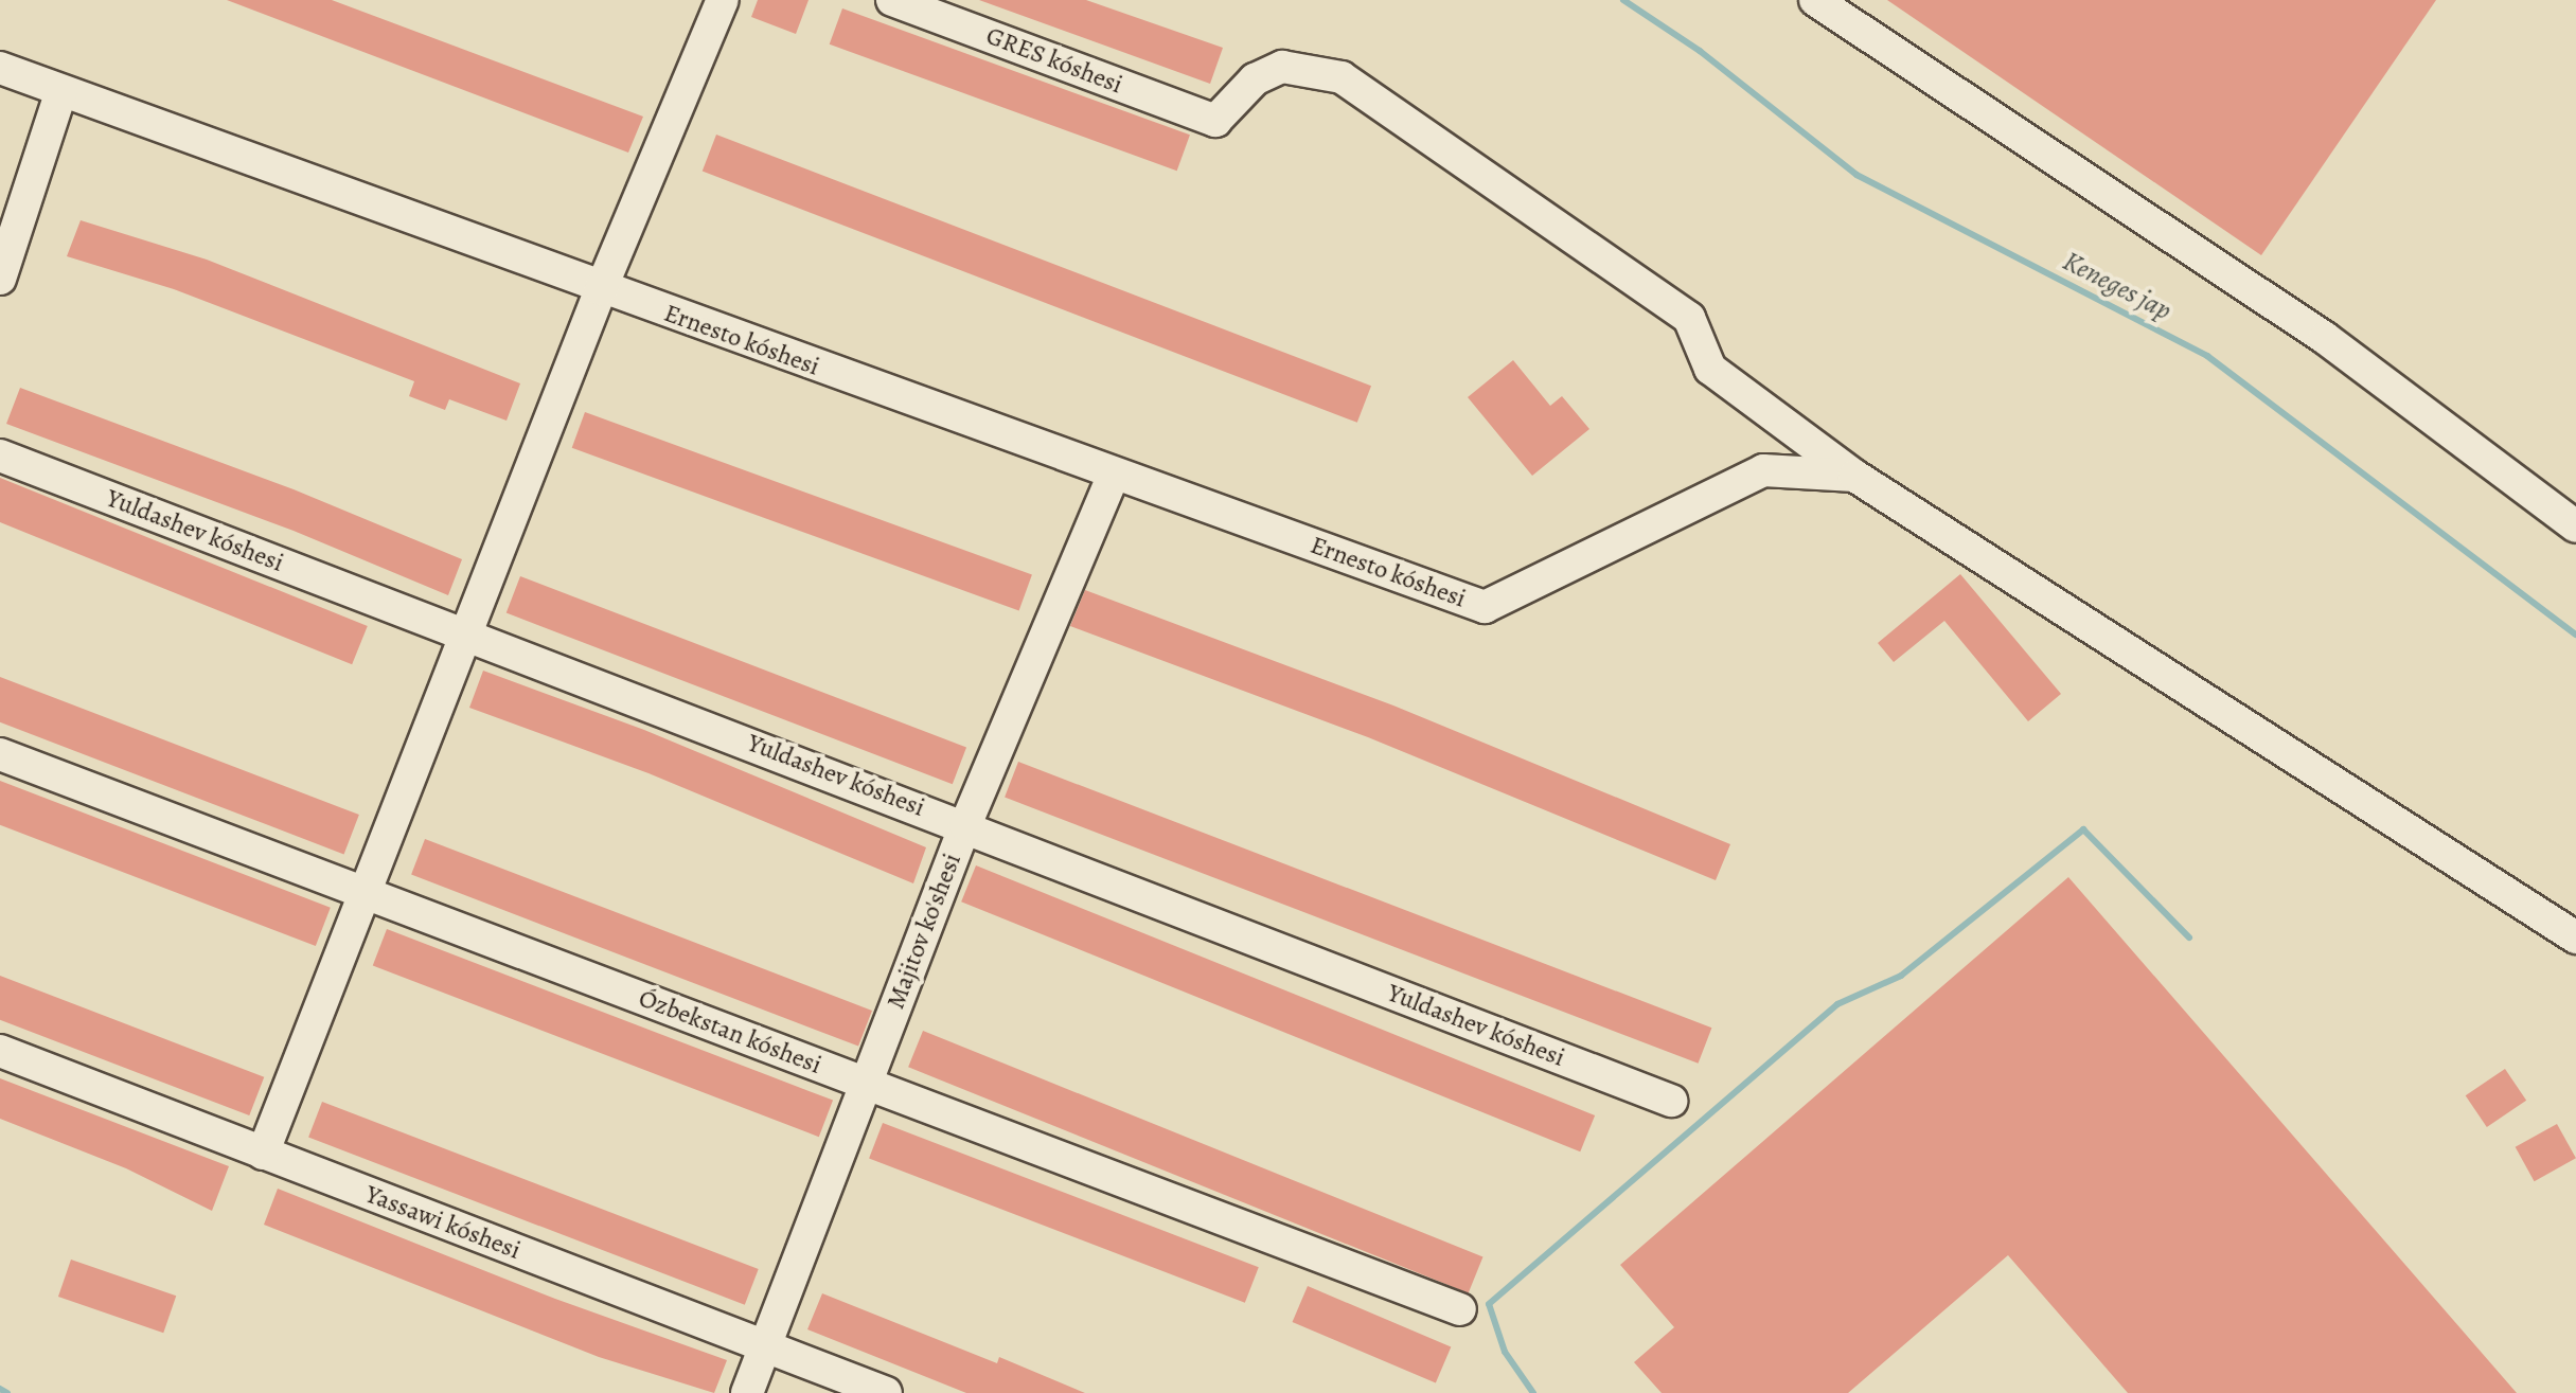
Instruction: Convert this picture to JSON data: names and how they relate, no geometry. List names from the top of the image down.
{
  "streets": {
    "street": [
      "GRES kóshesi",
      "Ernesto kóshesi",
      "Yuldashev kóshesi",
      "Majitov ko'shesi",
      "Ózbekstan kóshesi",
      "Yassawi kóshesi"
    ]
  },
  "crossings": [
    ["GRES kóshesi", "Ernesto kóshesi"],
    ["Ernesto kóshesi", "Majitov ko'shesi"],
    ["Yuldashev kóshesi", "Majitov ko'shesi"],
    ["Majitov ko'shesi", "Ózbekstan kóshesi"],
    ["Majitov ko'shesi", "Yassawi kóshesi"]
  ],
  "water": ["Keneges jap"]
}
